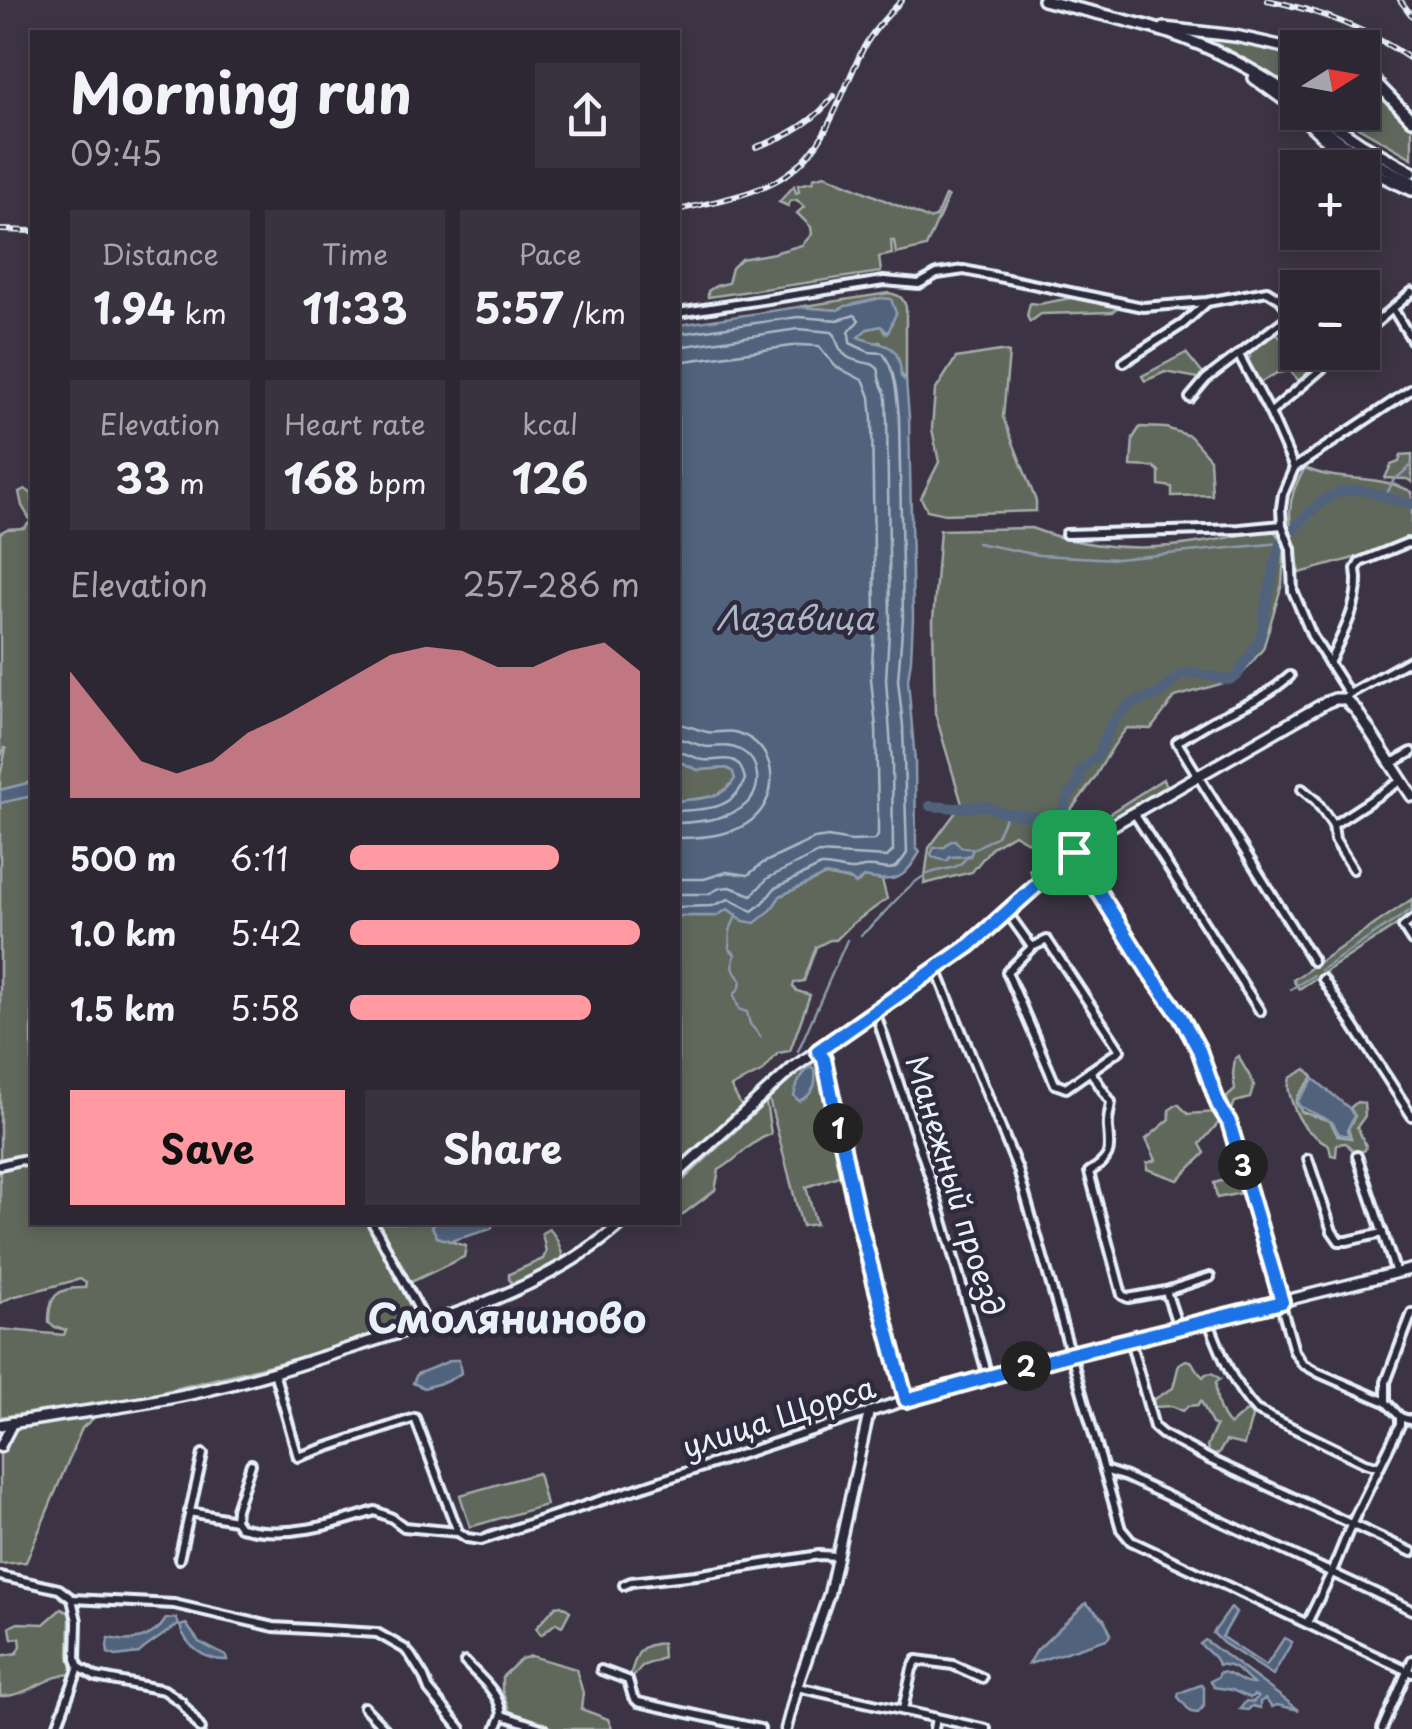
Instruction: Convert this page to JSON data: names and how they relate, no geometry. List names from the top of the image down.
{
  "streets": {
    "street": ["Манежный проезд", "улица Щорса"]
  },
  "crossings": [
    ["Манежный проезд", "улица Щорса"]
  ],
  "districts": ["Смоляниново"],
  "water": ["Лазавица"],
  "north": "right",
  "page": {
    "map_buttons": ["+", "−"],
    "heading": ["Morning run", "09:45"],
    "stats": [
      ["Distance", "1.94 km"],
      ["Time", "11:33"],
      ["Pace", "5:57 /km"],
      ["Elevation", "33 m"],
      ["Heart rate", "168 bpm"],
      ["kcal", "126"]
    ],
    "chart": ["Elevation", "257–286 m"],
    "list": [
      {
        "name": "500 m",
        "note": "6:11"
      },
      {
        "name": "1.0 km",
        "note": "5:42"
      },
      {
        "name": "1.5 km",
        "note": "5:58"
      }
    ],
    "buttons": ["Save", "Share"],
    "pins": ["1", "3", "2"]
  }
}
